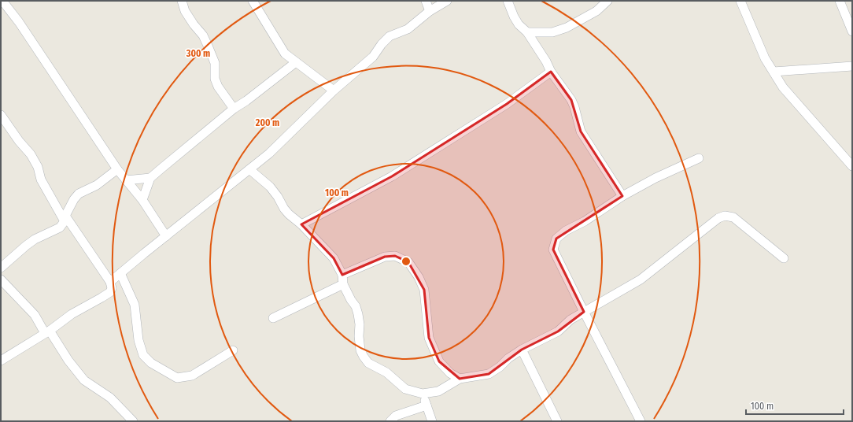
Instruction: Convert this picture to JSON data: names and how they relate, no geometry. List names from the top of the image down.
{
  "scale_bar": "100 m",
  "rings": ["300 m", "200 m", "100 m"]
}
